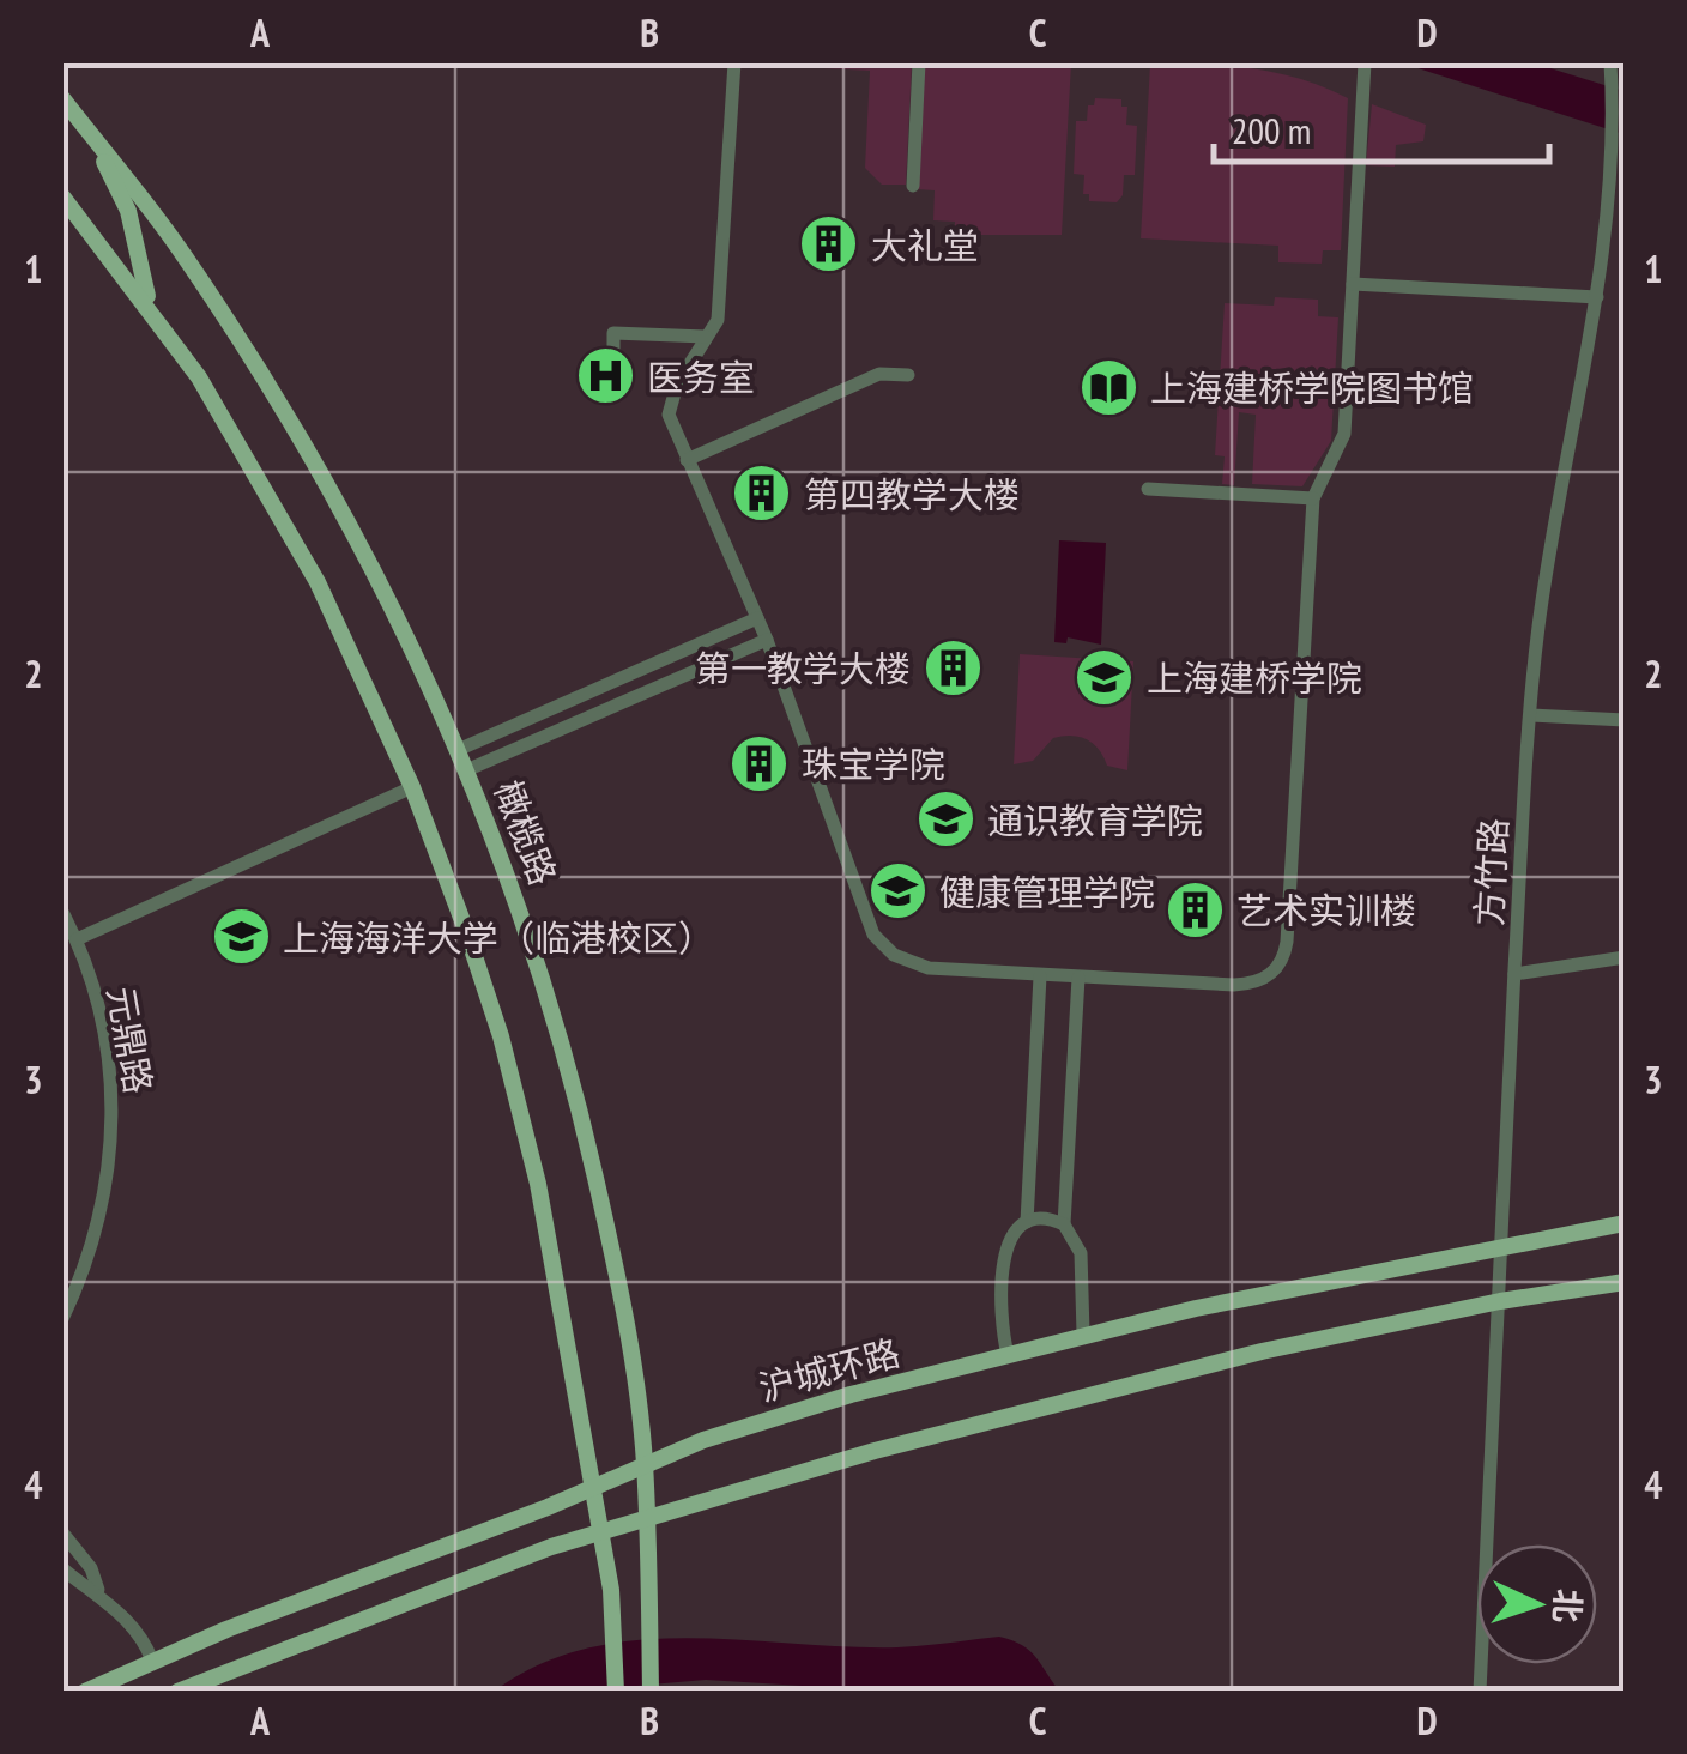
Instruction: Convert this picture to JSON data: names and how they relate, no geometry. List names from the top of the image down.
{
  "streets": {
    "main road": ["橄榄路", "沪城环路"],
    "street": ["方竹路", "元鼎路"]
  },
  "crossings": [
    ["橄榄路", "沪城环路"],
    ["方竹路", "沪城环路"]
  ],
  "places": {
    "building": [
      "大礼堂",
      "第四教学大楼",
      "第一教学大楼",
      "珠宝学院",
      "艺术实训楼"
    ],
    "hospital": ["医务室"],
    "library": ["上海建桥学院图书馆"],
    "school or university": [
      "上海建桥学院",
      "通识教育学院",
      "健康管理学院",
      "上海海洋大学（临港校区）"
    ]
  },
  "scale_bar": "200 m",
  "north": "right",
  "grid": {
    "columns": [
      "A",
      "B",
      "C",
      "D"
    ],
    "rows": [
      "1",
      "2",
      "3",
      "4"
    ]
  }
}
